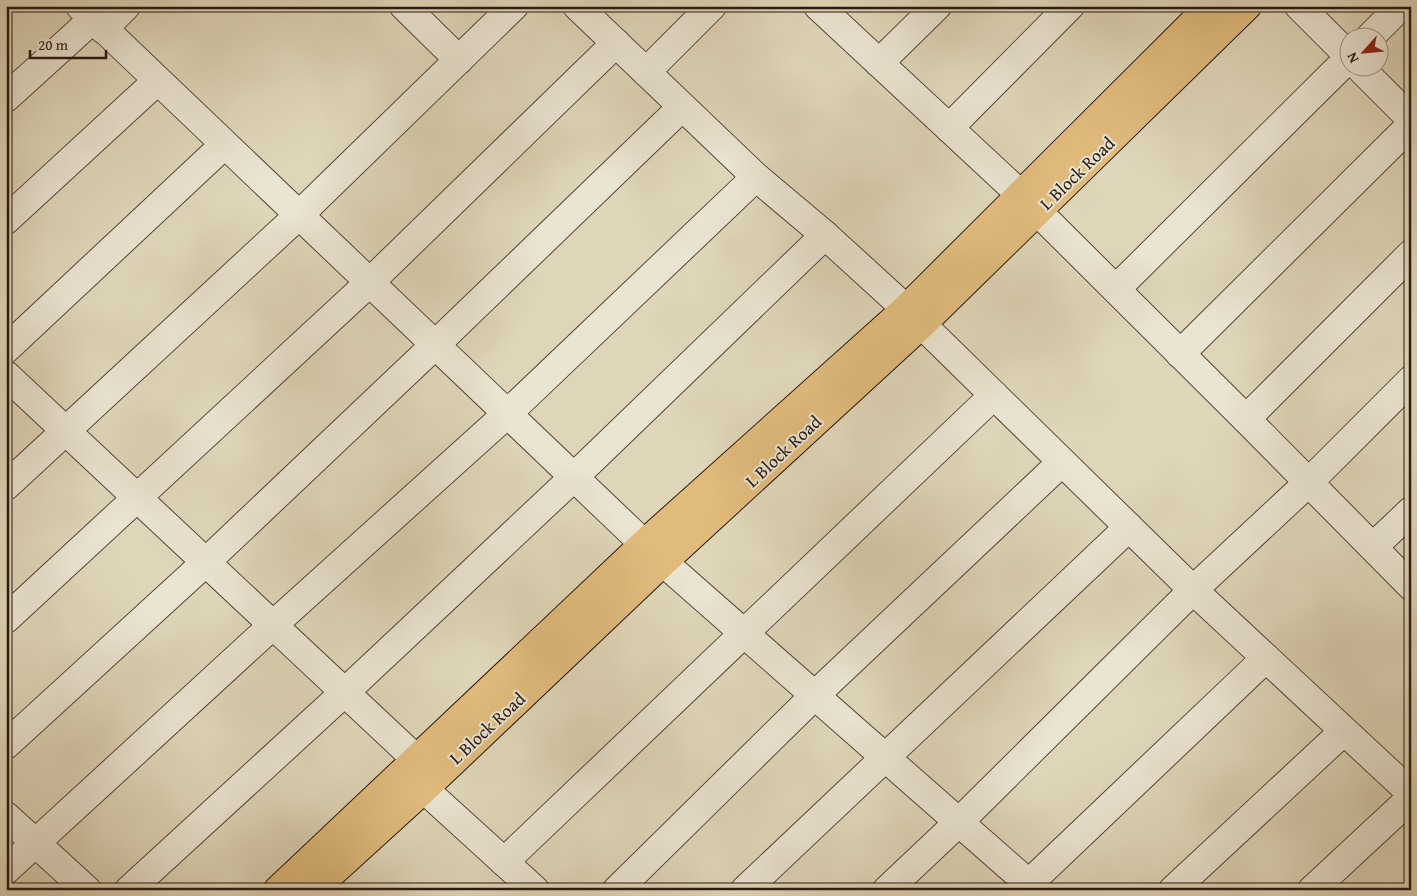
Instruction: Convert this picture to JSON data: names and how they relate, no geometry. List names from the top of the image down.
{
  "streets": {
    "main road": ["L Block Road"]
  },
  "scale_bar": "20 m",
  "north": "bottom left"
}
